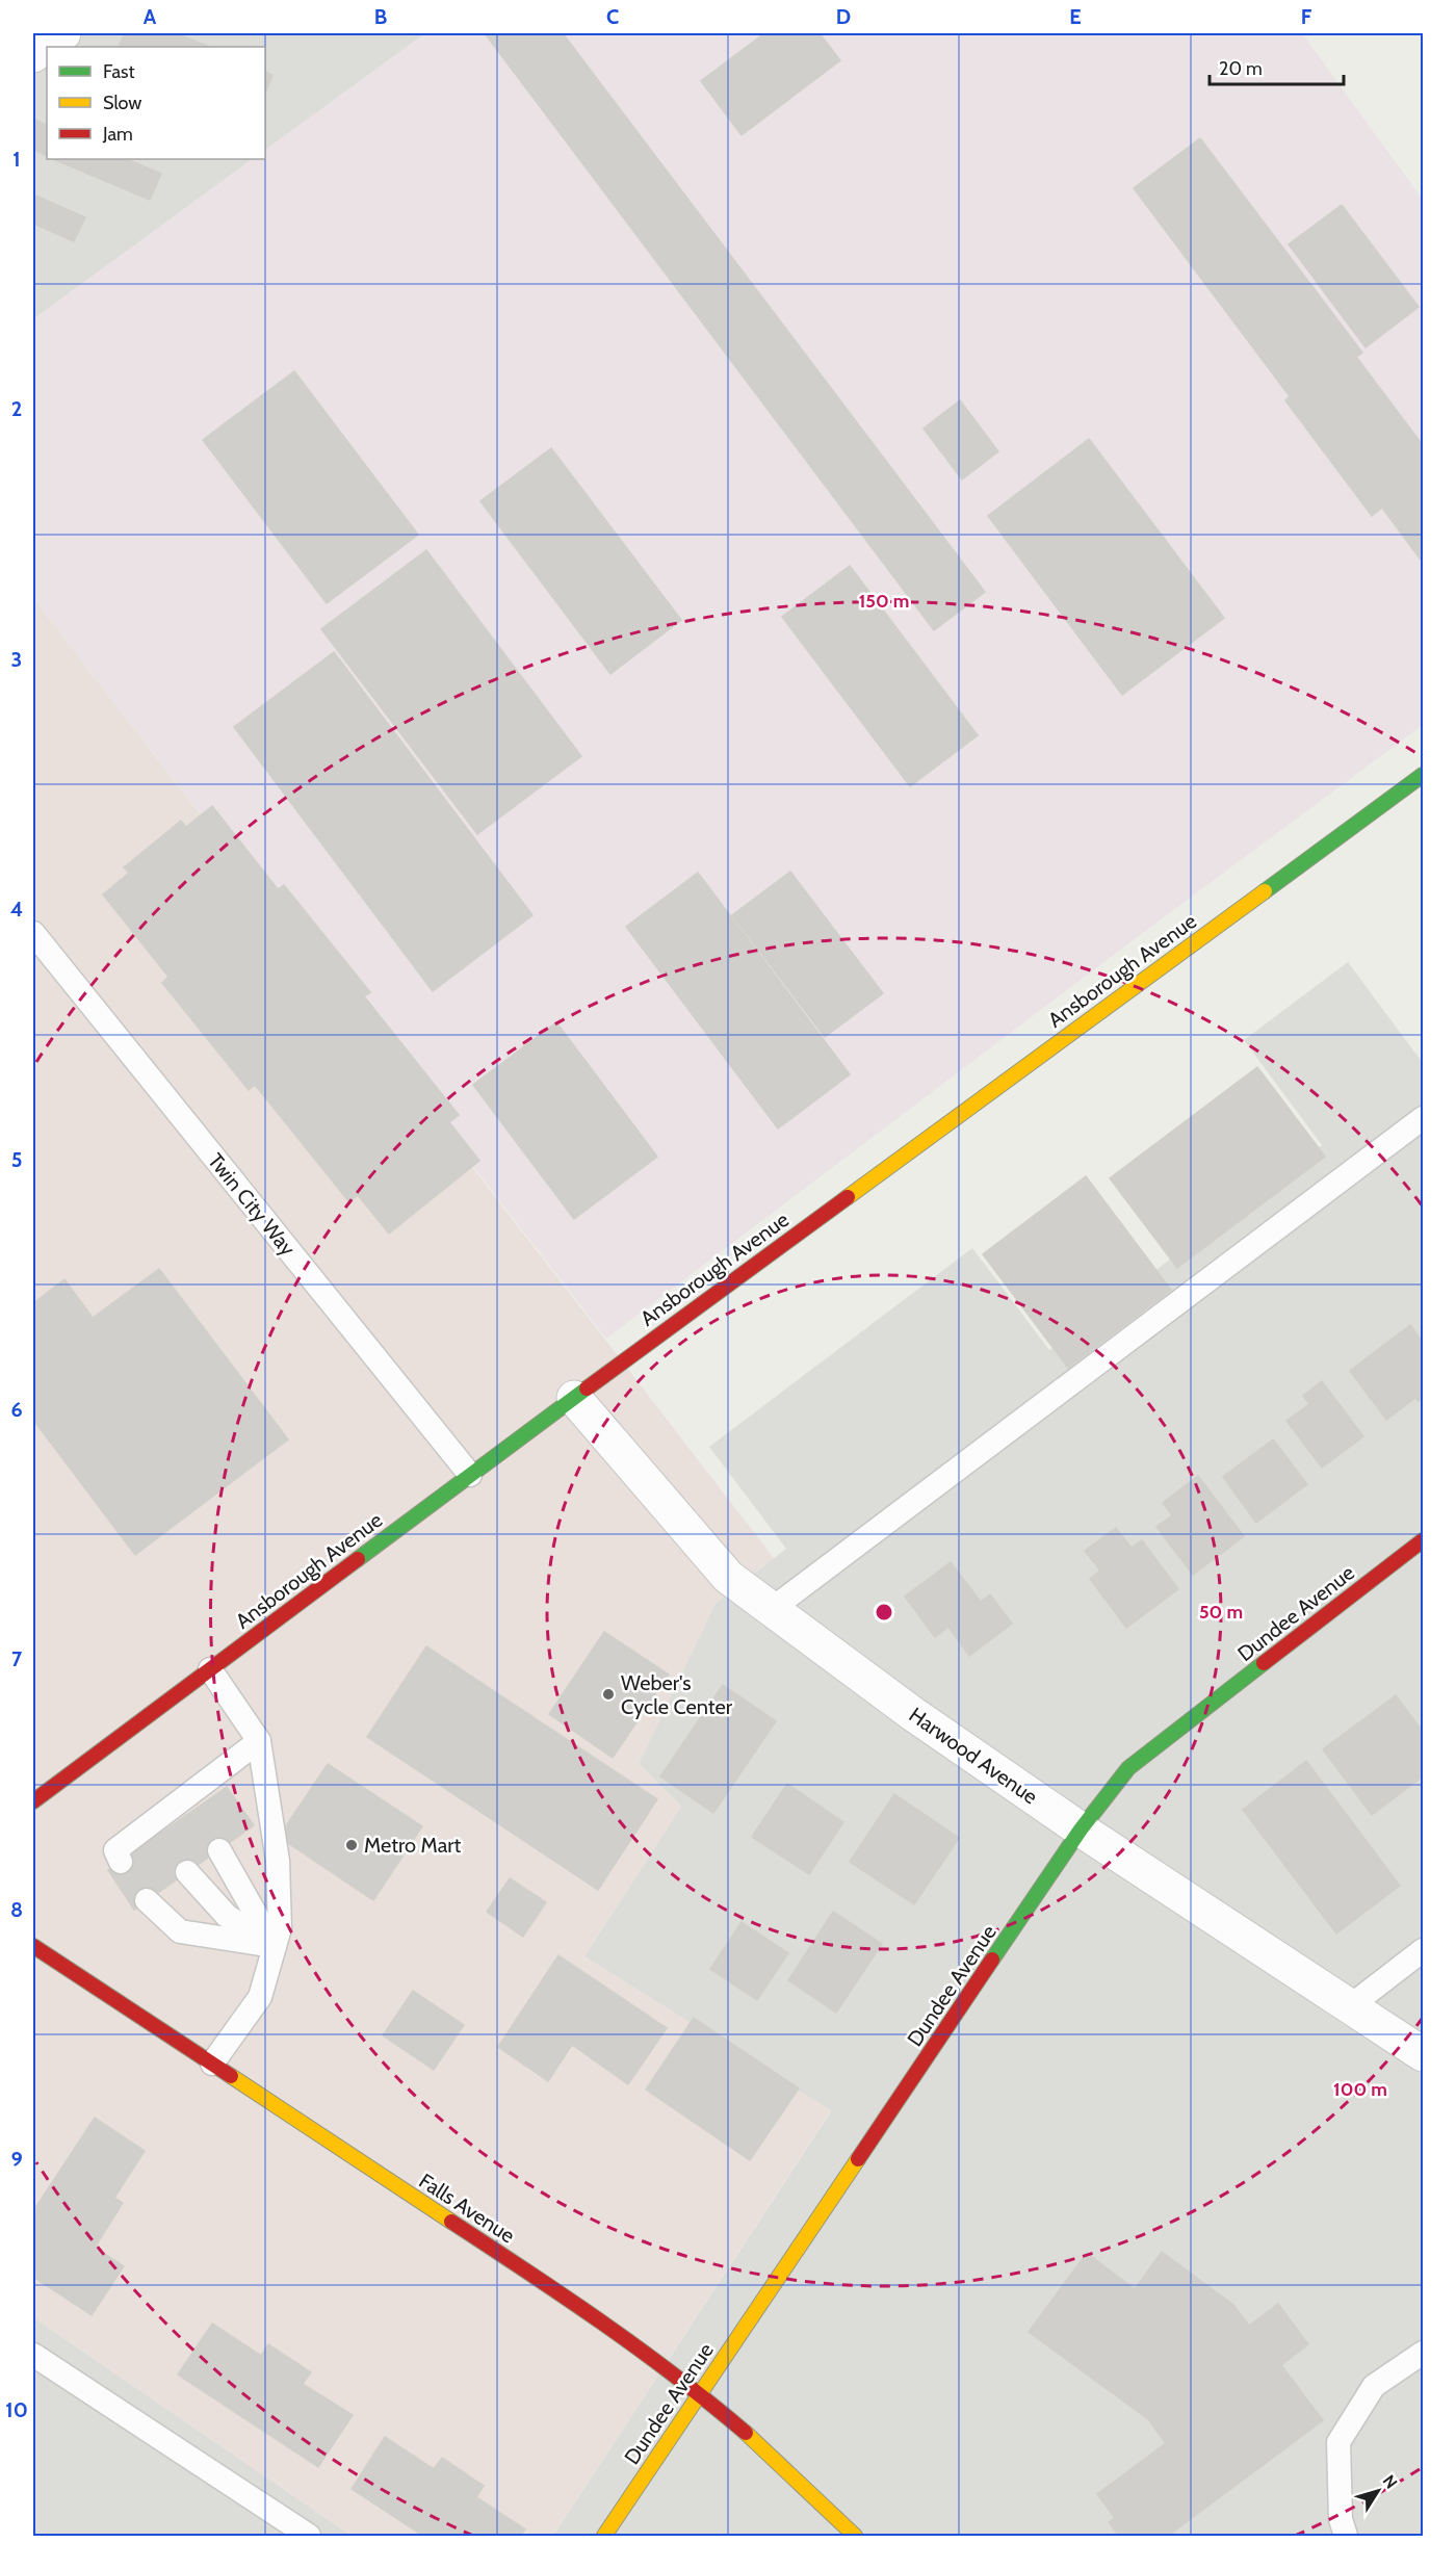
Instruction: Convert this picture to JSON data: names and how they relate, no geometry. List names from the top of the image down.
{
  "streets": {
    "street": [
      "Ansborough Avenue",
      "Dundee Avenue",
      "Harwood Avenue",
      "Falls Avenue"
    ],
    "lane": ["Twin City Way"]
  },
  "crossings": [
    ["Ansborough Avenue", "Twin City Way"],
    ["Ansborough Avenue", "Harwood Avenue"],
    ["Dundee Avenue", "Harwood Avenue"],
    ["Dundee Avenue", "Falls Avenue"]
  ],
  "places": ["Weber's Cycle Center", "Metro Mart"],
  "legend": ["Fast", "Slow", "Jam"],
  "scale_bar": "20 m",
  "north": "top right",
  "grid": {
    "columns": [
      "A",
      "B",
      "C",
      "D",
      "E",
      "F"
    ],
    "rows": [
      "1",
      "2",
      "3",
      "4",
      "5",
      "6",
      "7",
      "8",
      "9",
      "10"
    ]
  },
  "rings": ["150 m", "50 m", "100 m"]
}
